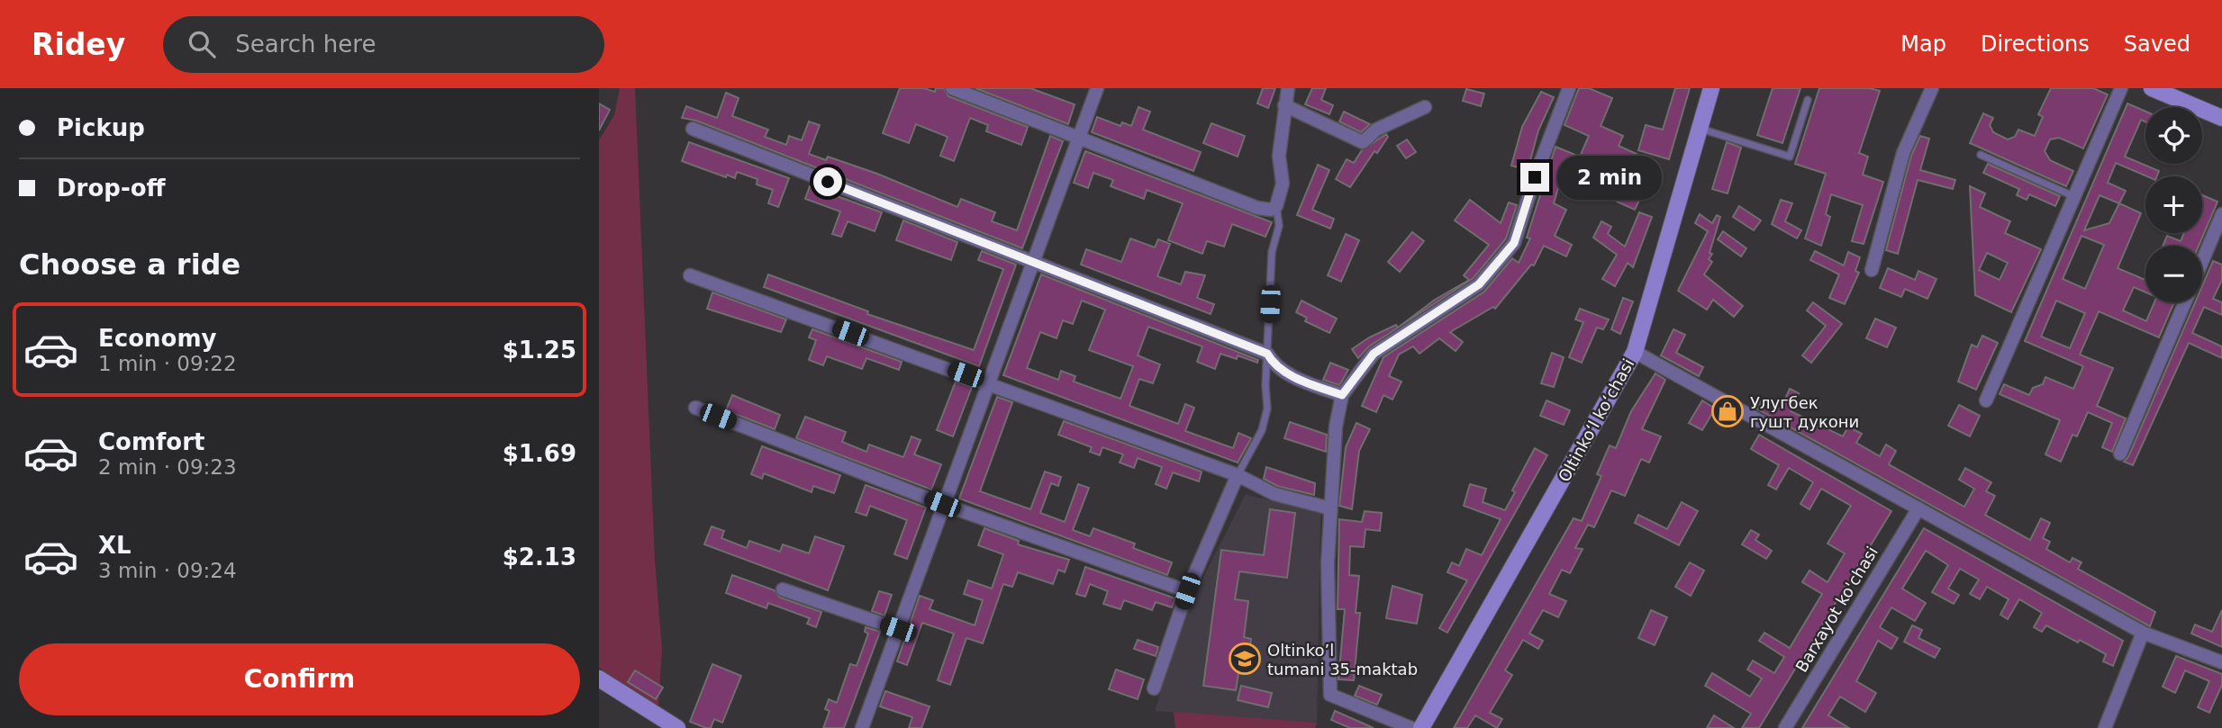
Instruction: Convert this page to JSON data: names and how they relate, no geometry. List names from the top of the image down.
{
  "streets": {
    "main road": ["Oltinkoʻl koʻchasi"],
    "street": ["Barxayot ko'chasi"]
  },
  "places": {
    "shop": ["Улугбек гушт дукони"],
    "school or university": ["Oltinko’l tumani 35-maktab"]
  },
  "page": {
    "header": "Ridey",
    "search": "Search here",
    "nav": ["Map", "Directions", "Saved"],
    "banner": ["Pickup", "Drop-off"],
    "map_buttons": ["+", "−"],
    "bubble": "2 min",
    "heading": "Choose a ride",
    "list": [
      {
        "name": "Economy",
        "note": "1 min · 09:22",
        "value": "$1.25"
      },
      {
        "name": "Comfort",
        "note": "2 min · 09:23",
        "value": "$1.69"
      },
      {
        "name": "XL",
        "note": "3 min · 09:24",
        "value": "$2.13"
      }
    ],
    "buttons": "Confirm"
  }
}
